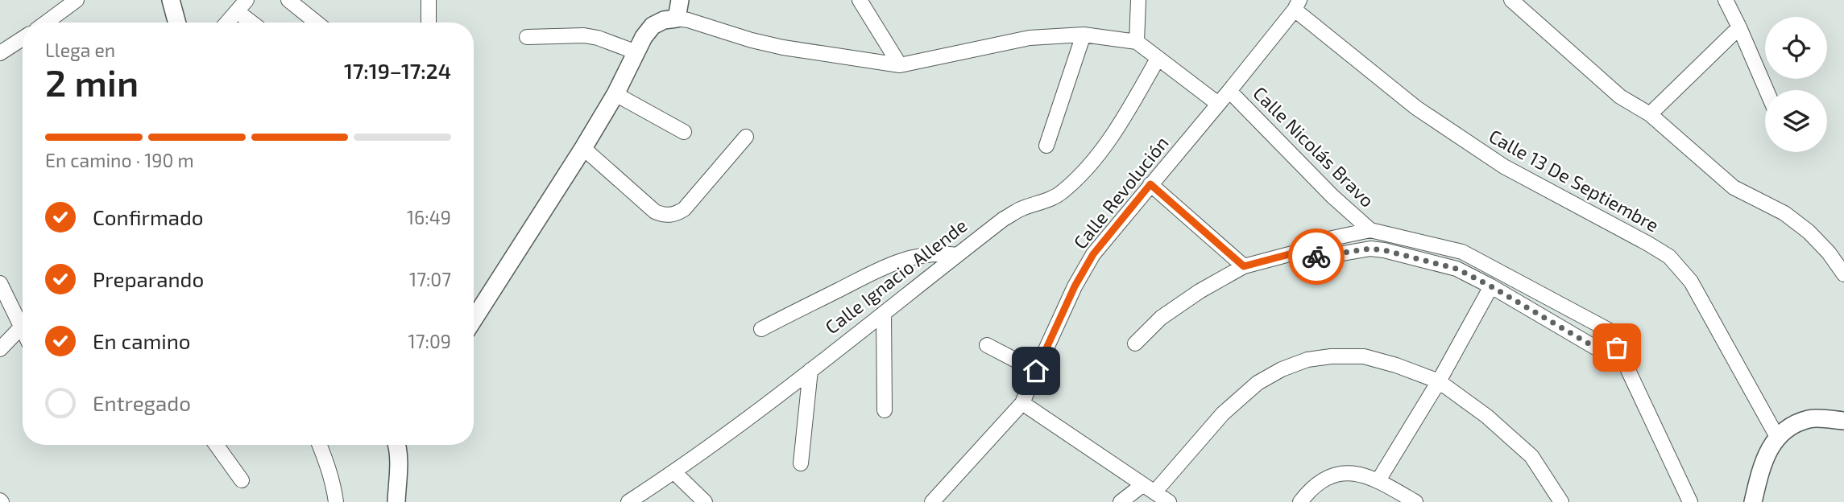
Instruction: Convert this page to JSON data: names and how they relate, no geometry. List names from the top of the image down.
{
  "streets": {
    "street": [
      "Calle Nicolás Bravo",
      "Calle 13 De Septiembre",
      "Calle Revolución",
      "Calle Ignacio Allende"
    ]
  },
  "crossings": [
    ["Calle Nicolás Bravo", "Calle Revolución"],
    ["Calle 13 De Septiembre", "Calle Revolución"]
  ],
  "page": {
    "heading": ["2 min", "Llega en", "17:19–17:24"],
    "bar": "En camino · 190 m",
    "list": [
      ["Confirmado", "16:49"],
      ["Preparando", "17:07"],
      ["En camino", "17:09"],
      "Entregado"
    ]
  }
}
